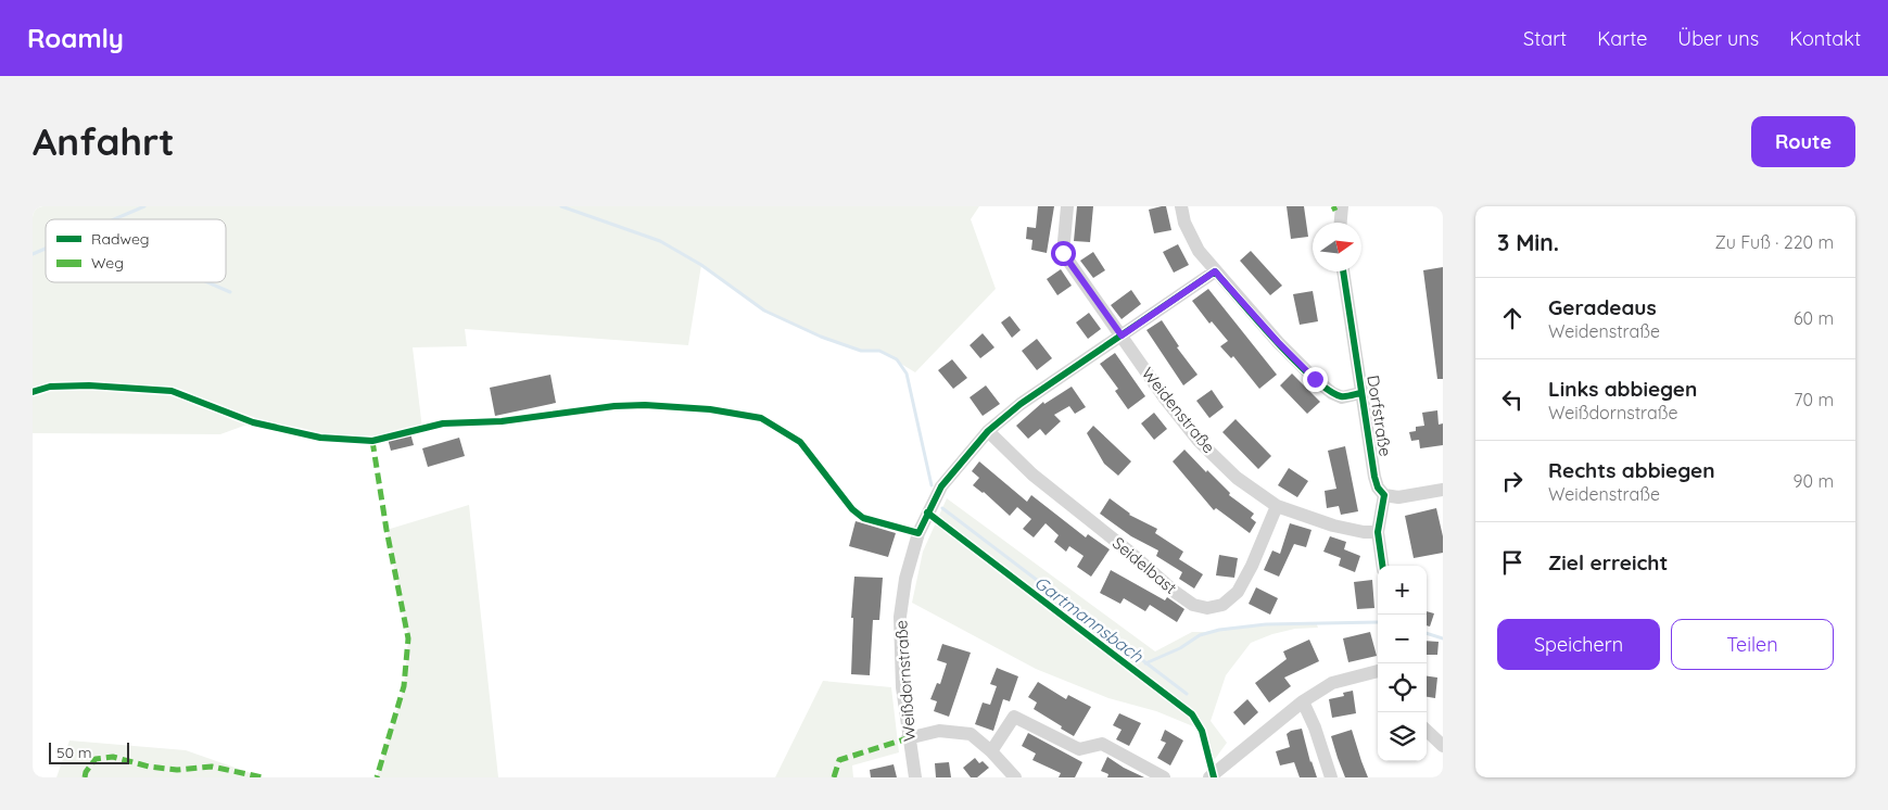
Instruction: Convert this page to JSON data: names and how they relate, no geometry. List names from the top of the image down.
{
  "streets": {
    "street": [
      "Weidenstraße",
      "Dorfstraße",
      "Seidelbast",
      "Weißdornstraße"
    ]
  },
  "crossings": [
    ["Weidenstraße", "Seidelbast"],
    ["Weidenstraße", "Weißdornstraße"],
    ["Seidelbast", "Weißdornstraße"]
  ],
  "water": ["Gartmannsbach"],
  "legend": ["Radweg", "Weg"],
  "scale_bar": "50 m",
  "north": "right",
  "page": {
    "header": "Roamly",
    "nav": [
      "Start",
      "Karte",
      "Über uns",
      "Kontakt"
    ],
    "buttons": [
      "Route",
      ["Speichern", "Teilen"]
    ],
    "title": "Anfahrt",
    "heading": ["3 Min.", "Zu Fuß · 220 m"],
    "list": [
      ["Geradeaus", "Weidenstraße", "60 m"],
      ["Links abbiegen", "Weißdornstraße", "70 m"],
      ["Rechts abbiegen", "Weidenstraße", "90 m"],
      "Ziel erreicht"
    ],
    "map_buttons": ["+", "−"],
    "scale": "50 m"
  }
}
